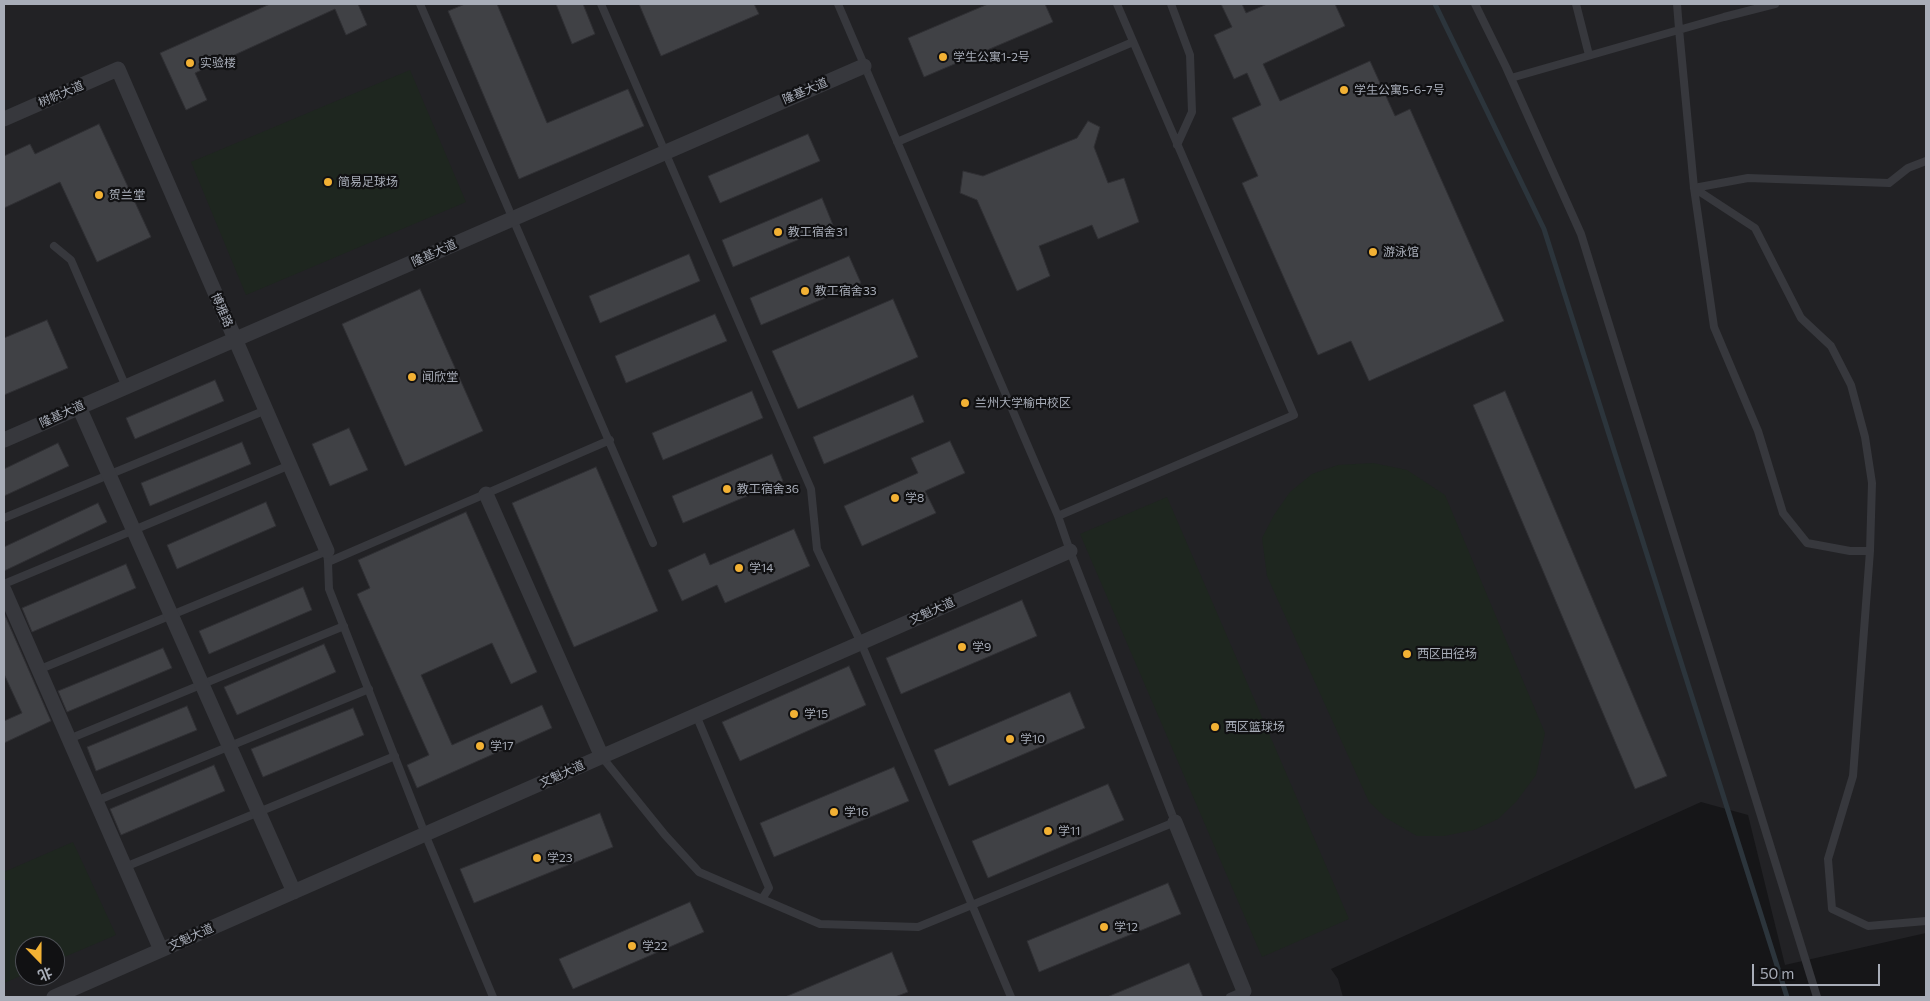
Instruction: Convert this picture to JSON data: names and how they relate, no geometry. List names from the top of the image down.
{
  "streets": {
    "street": [
      "隆基大道",
      "树帜大道",
      "博雅路",
      "文魁大道"
    ]
  },
  "crossings": [
    ["隆基大道", "博雅路"],
    ["树帜大道", "博雅路"]
  ],
  "places": [
    "学生公寓1-2号",
    "实验楼",
    "学生公寓5-6-7号",
    "简易足球场",
    "贺兰堂",
    "教工宿舍31",
    "游泳馆",
    "教工宿舍33",
    "闻欣堂",
    "兰州大学榆中校区",
    "教工宿舍36",
    "学8",
    "学14",
    "学9",
    "西区田径场",
    "学15",
    "西区篮球场",
    "学10",
    "学17",
    "学16",
    "学11",
    "学23",
    "学12",
    "学22"
  ],
  "scale_bar": "50 m",
  "north": "bottom"
}
